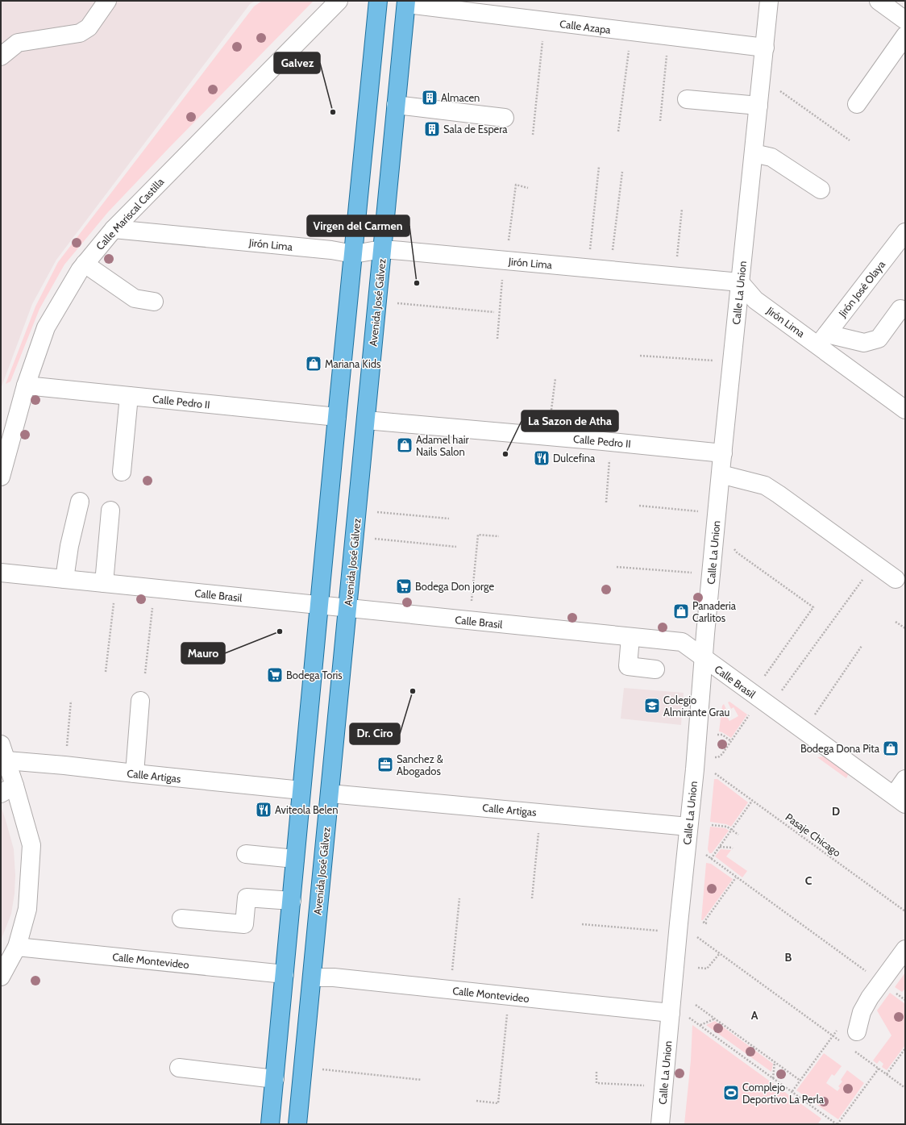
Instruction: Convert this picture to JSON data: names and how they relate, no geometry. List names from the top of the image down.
{
  "streets": {
    "main road": ["Avenida José Gálvez"],
    "street": [
      "Calle Azapa",
      "Calle Mariscal Castilla",
      "Jirón Lima",
      "Jirón José Olaya",
      "Calle La Union",
      "Calle Pedro II",
      "Calle Brasil",
      "Calle Artigas",
      "Calle Montevideo"
    ],
    "path": ["Pasaje Chicago"]
  },
  "crossings": [
    ["Calle Azapa", "Calle La Union"],
    ["Calle Azapa", "Avenida José Gálvez"],
    ["Calle Mariscal Castilla", "Jirón Lima"],
    ["Calle Mariscal Castilla", "Calle Pedro II"],
    ["Jirón Lima", "Jirón José Olaya"],
    ["Jirón Lima", "Calle La Union"],
    ["Jirón Lima", "Avenida José Gálvez"],
    ["Calle La Union", "Calle Pedro II"],
    ["Calle La Union", "Calle Brasil"],
    ["Calle La Union", "Calle Artigas"],
    ["Calle La Union", "Calle Montevideo"],
    ["Avenida José Gálvez", "Calle Pedro II"],
    ["Avenida José Gálvez", "Calle Brasil"],
    ["Avenida José Gálvez", "Calle Artigas"],
    ["Avenida José Gálvez", "Calle Montevideo"]
  ],
  "districts": [
    "D",
    "C",
    "B",
    "A"
  ],
  "places": {
    "building": ["Almacen", "Sala de Espera"],
    "other": [
      "Galvez",
      "Virgen del Carmen",
      "La Sazon de Atha",
      "Mauro",
      "Dr. Ciro"
    ],
    "shop": [
      "Mariana Kids",
      "Adamel hair Nails Salon",
      "Panaderia Carlitos",
      "Bodega Dona Pita"
    ],
    "restaurant": ["Dulcefina", "Aviteola Belen"],
    "supermarket": ["Bodega Don jorge", "Bodega Toris"],
    "school or university": ["Colegio Almirante Grau"],
    "office": ["Sanchez & Abogados"],
    "sports": ["Complejo Deportivo La Perla"]
  }
}
